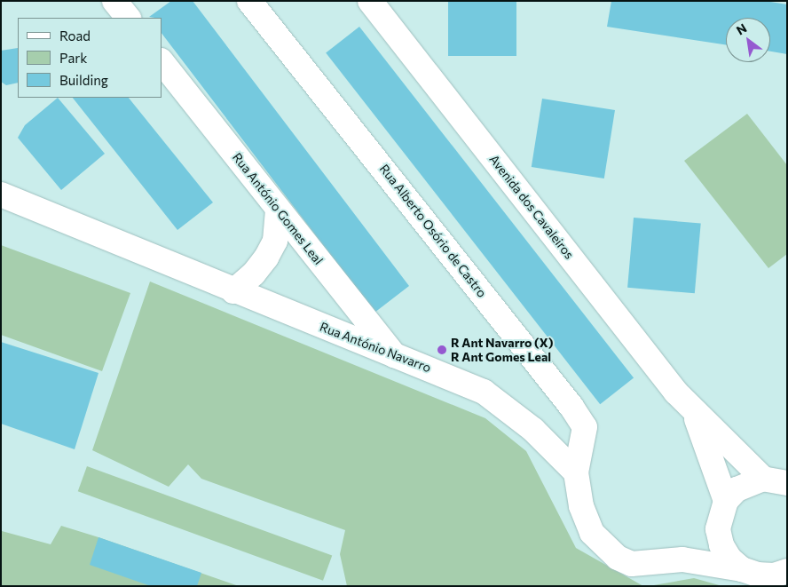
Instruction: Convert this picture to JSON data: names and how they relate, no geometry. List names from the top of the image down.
{
  "streets": {
    "street": [
      "Avenida dos Cavaleiros",
      "Rua António Gomes Leal",
      "Rua Alberto Osório de Castro",
      "Rua António Navarro"
    ]
  },
  "crossings": [
    ["Rua António Gomes Leal", "Rua António Navarro"],
    ["Rua Alberto Osório de Castro", "Rua António Navarro"]
  ],
  "places": ["R Ant Navarro (X) R Ant Gomes Leal"],
  "legend": ["Road", "Park", "Building"],
  "north": "top left"
}
